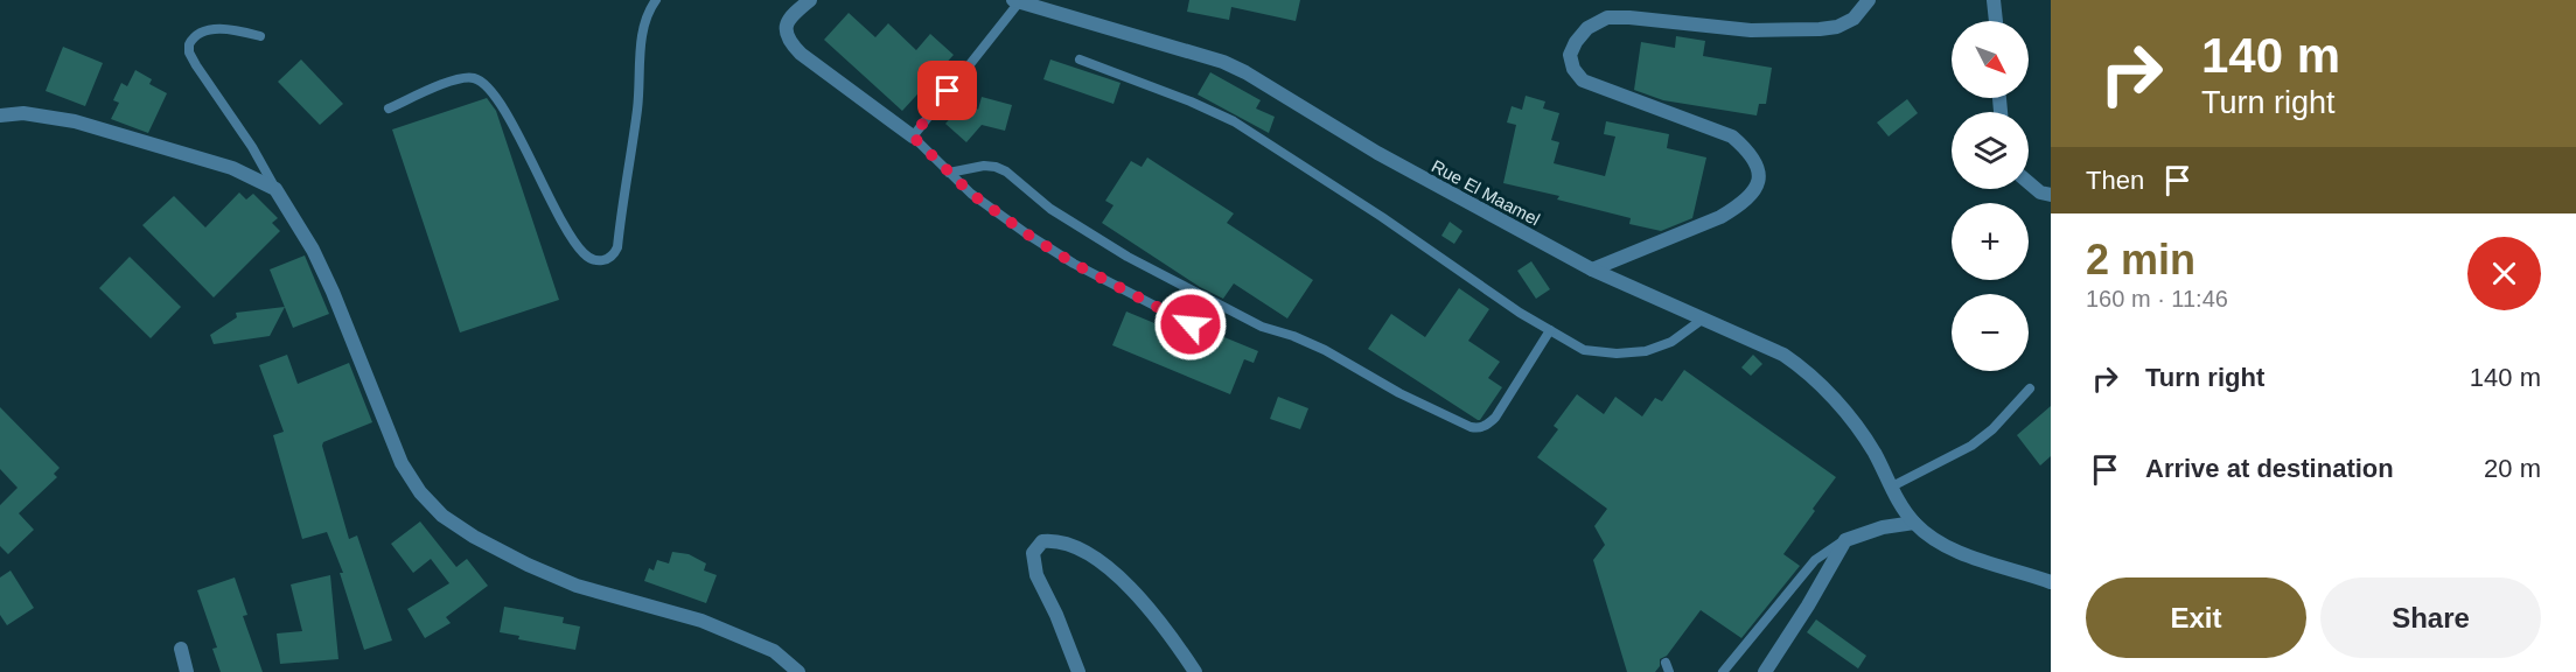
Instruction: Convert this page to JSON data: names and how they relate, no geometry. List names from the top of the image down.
{
  "streets": {
    "street": ["Rue El Maamel"]
  },
  "north": "bottom right",
  "page": {
    "turn": ["140 m", "Turn right"],
    "map_buttons": ["+", "−"],
    "then": "Then",
    "heading": ["2 min", "160 m · 11:46"],
    "list": [
      {
        "name": "Turn right",
        "value": "140 m"
      },
      {
        "name": "Arrive at destination",
        "value": "20 m"
      }
    ],
    "buttons": ["Exit", "Share"]
  }
}
